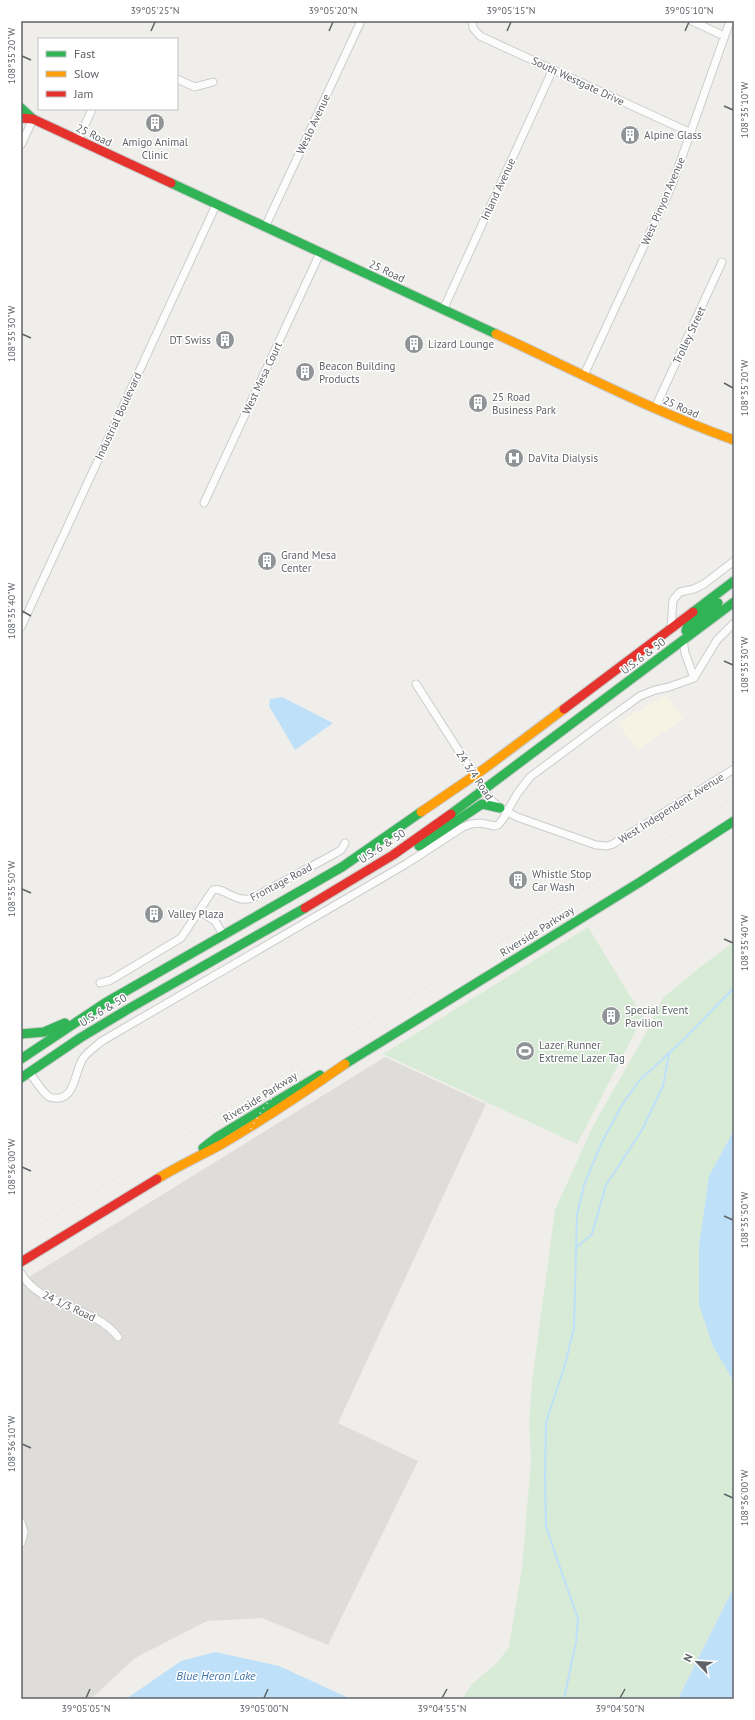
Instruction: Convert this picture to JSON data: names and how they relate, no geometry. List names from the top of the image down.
{
  "streets": {
    "main road": ["25 Road", "U.S. 6 & 50", "Riverside Parkway"],
    "street": [
      "South Westgate Drive",
      "Weslo Avenue",
      "Inland Avenue",
      "West Pinyon Avenue",
      "Trolley Street",
      "West Mesa Court",
      "Industrial Boulevard",
      "24 3/4 Road",
      "West Independent Avenue",
      "Frontage Road",
      "24 1/3 Road"
    ]
  },
  "crossings": [
    ["South Westgate Drive", "Inland Avenue"],
    ["South Westgate Drive", "West Pinyon Avenue"],
    ["Weslo Avenue", "25 Road"],
    ["25 Road", "Inland Avenue"],
    ["25 Road", "West Pinyon Avenue"],
    ["25 Road", "Trolley Street"],
    ["25 Road", "West Mesa Court"],
    ["25 Road", "Industrial Boulevard"],
    ["U.S. 6 & 50", "24 3/4 Road"],
    ["24 3/4 Road", "West Independent Avenue"]
  ],
  "water": ["Blue Heron Lake"],
  "places": {
    "building": [
      "Amigo Animal Clinic",
      "Alpine Glass",
      "DT Swiss",
      "Lizard Lounge",
      "Beacon Building Products",
      "25 Road Business Park",
      "Grand Mesa Center",
      "Whistle Stop Car Wash",
      "Valley Plaza",
      "Special Event Pavilion"
    ],
    "hospital": ["DaVita Dialysis"],
    "sports": ["Lazer Runner Extreme Lazer Tag"]
  },
  "legend": ["Fast", "Slow", "Jam"],
  "north": "top left",
  "coordinates": [
    "39°05'25\"N",
    "39°05'20\"N",
    "39°05'15\"N",
    "39°05'10\"N",
    "108°35'20\"W",
    "108°35'10\"W",
    "108°35'30\"W",
    "108°35'40\"W",
    "108°35'50\"W",
    "108°36'00\"W",
    "108°36'10\"W",
    "39°05'05\"N",
    "39°05'00\"N",
    "39°04'55\"N",
    "39°04'50\"N"
  ]
}
